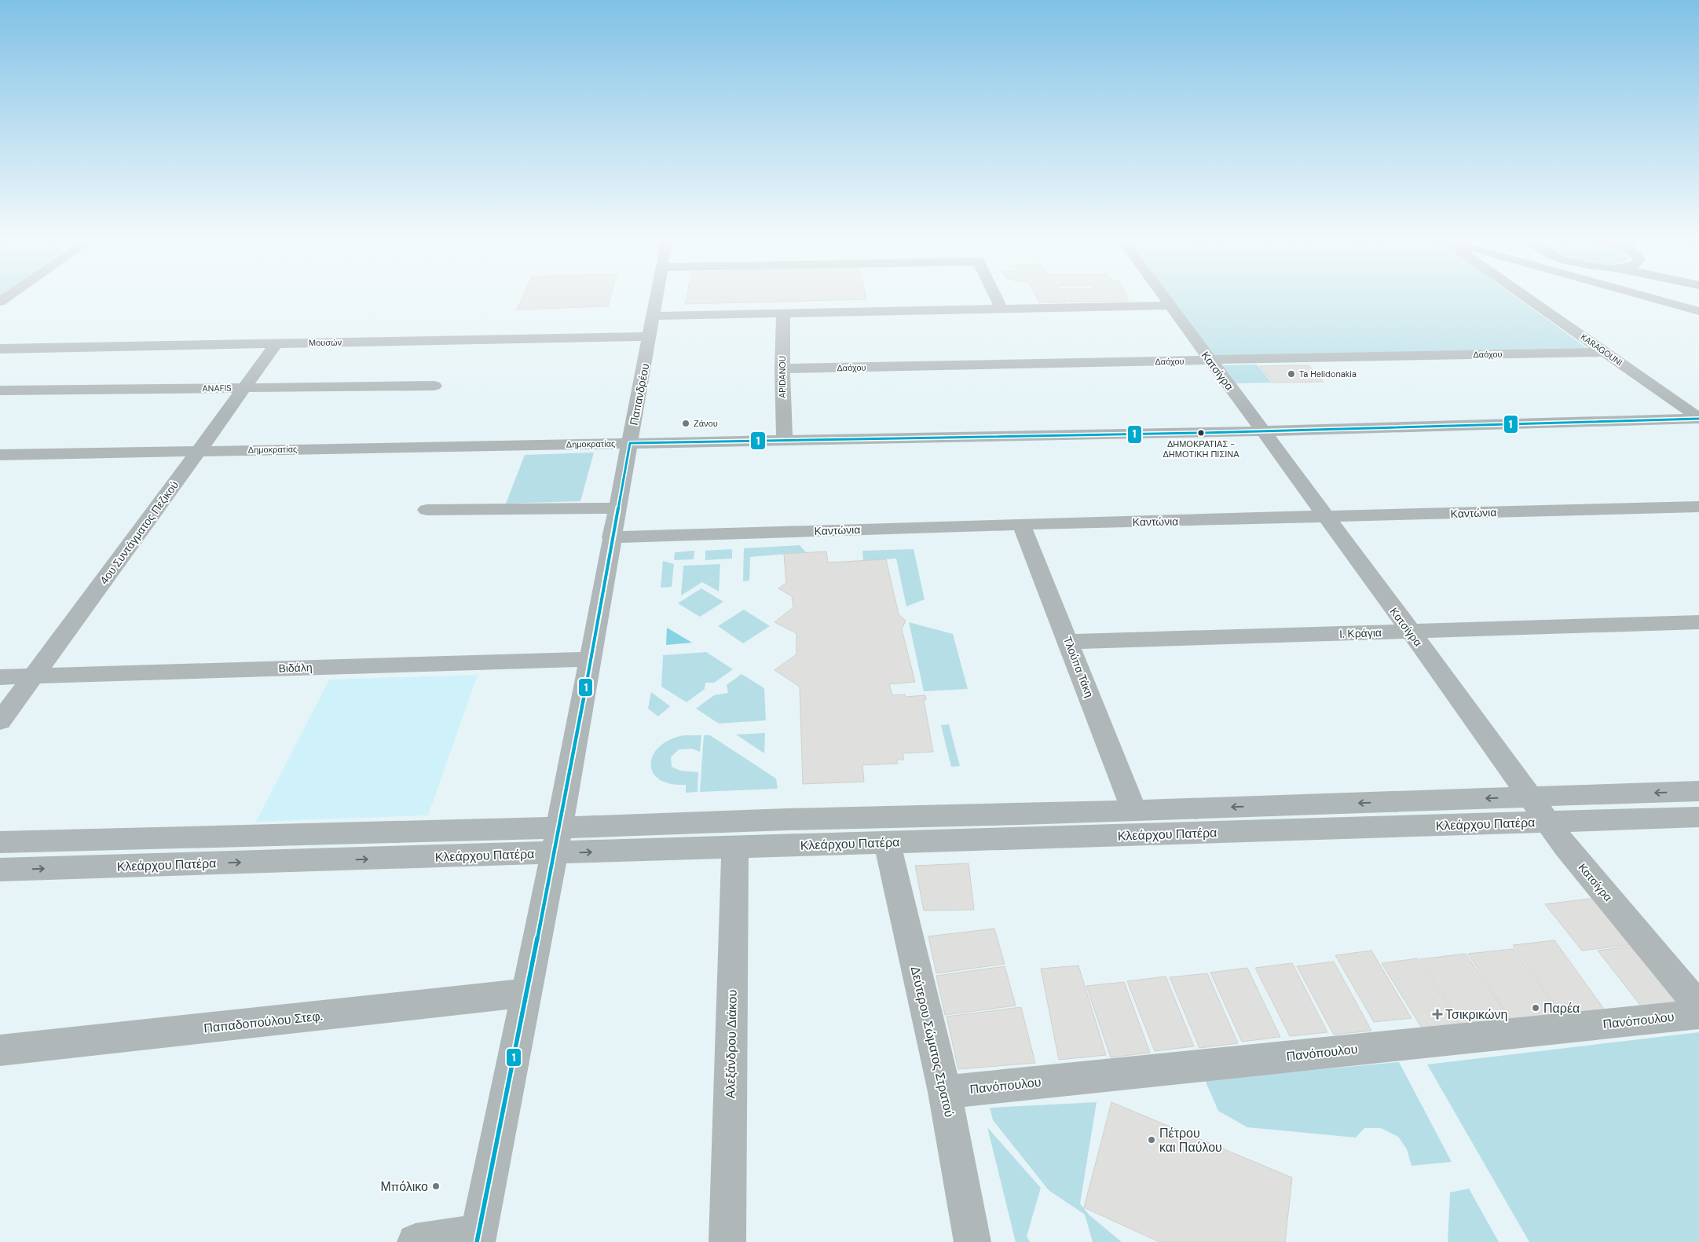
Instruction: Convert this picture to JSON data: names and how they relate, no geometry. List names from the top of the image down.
{
  "streets": {
    "street": [
      "Μουσών",
      "KARAGOUNI",
      "Δαόχου",
      "Κατσίγρα",
      "APIDANOU",
      "ANAFIS",
      "Παπανδρέου",
      "Δημοκρατίας",
      "Καντώνια",
      "4ου Συντάγματος Πεζικού",
      "Ι. Κράγια",
      "Τλούπα Τάκη",
      "Βιδάλη",
      "Κλεάρχου Πατέρα",
      "Πανόπουλου",
      "Παπαδοπούλου Στεφ.",
      "Δεύτερου Σώματος Στρατού",
      "Αλεξάνδρου Διάκου"
    ]
  },
  "crossings": [
    ["Μουσών", "Παπανδρέου"],
    ["Μουσών", "4ου Συντάγματος Πεζικού"],
    ["KARAGOUNI", "Δαόχου"],
    ["KARAGOUNI", "Δημοκρατίας"],
    ["Δαόχου", "Κατσίγρα"],
    ["Δαόχου", "APIDANOU"],
    ["Κατσίγρα", "Δημοκρατίας"],
    ["Κατσίγρα", "Καντώνια"],
    ["Κατσίγρα", "Ι. Κράγια"],
    ["Κατσίγρα", "Κλεάρχου Πατέρα"],
    ["APIDANOU", "Δημοκρατίας"],
    ["ANAFIS", "4ου Συντάγματος Πεζικού"],
    ["Παπανδρέου", "Δημοκρατίας"],
    ["Παπανδρέου", "Καντώνια"],
    ["Παπανδρέου", "Βιδάλη"],
    ["Παπανδρέου", "Κλεάρχου Πατέρα"],
    ["Παπανδρέου", "Παπαδοπούλου Στεφ."],
    ["Δημοκρατίας", "4ου Συντάγματος Πεζικού"],
    ["Καντώνια", "Τλούπα Τάκη"],
    ["4ου Συντάγματος Πεζικού", "Βιδάλη"],
    ["Ι. Κράγια", "Τλούπα Τάκη"],
    ["Τλούπα Τάκη", "Κλεάρχου Πατέρα"],
    ["Κλεάρχου Πατέρα", "Δεύτερου Σώματος Στρατού"],
    ["Κλεάρχου Πατέρα", "Αλεξάνδρου Διάκου"],
    ["Πανόπουλου", "Δεύτερου Σώματος Στρατού"]
  ],
  "places": {
    "other": [
      "Ta Helidonakia",
      "Ζάνου",
      "ΔΗΜΟΚΡΑΤΙΑΣ - ΔΗΜΟΤΙΚΗ ΠΙΣΙΝΑ",
      "Παρέα",
      "Πέτρου και Παύλου",
      "Μπόλικο"
    ],
    "health": ["Τσικρικώνη"]
  },
  "lines": ["transit line 1"]
}
